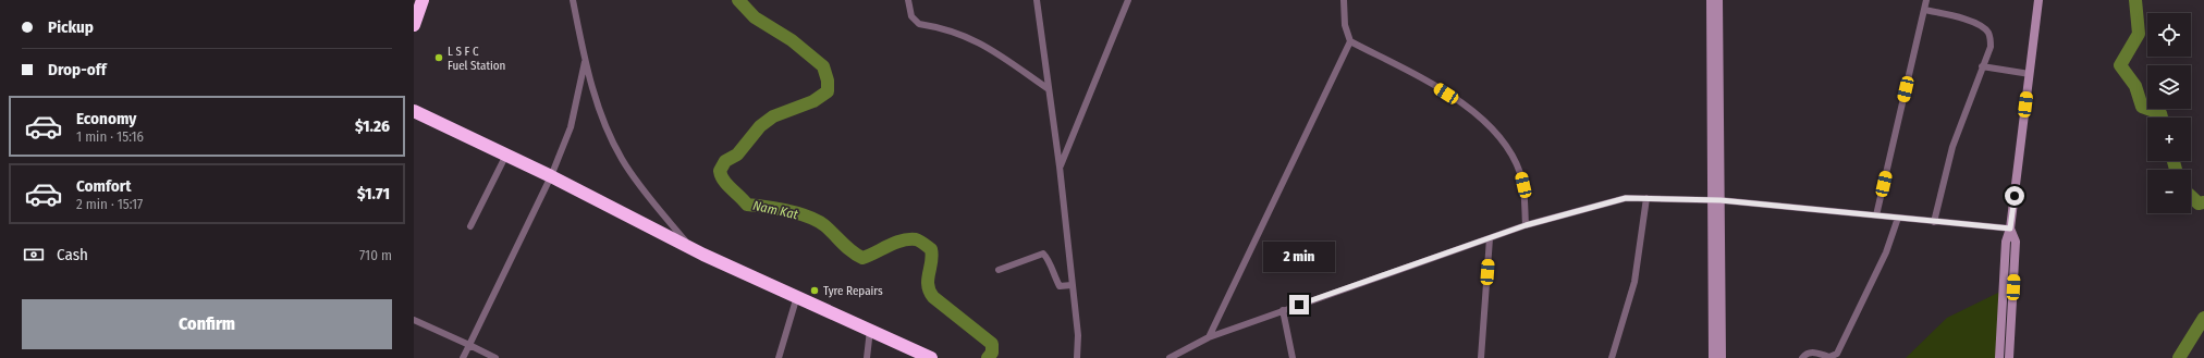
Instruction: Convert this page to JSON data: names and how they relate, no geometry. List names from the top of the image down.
{
  "water": ["Nam Kat"],
  "places": ["L S F C Fuel Station", "Tyre Repairs"],
  "page": {
    "banner": ["Pickup", "Drop-off"],
    "map_buttons": ["+", "−"],
    "list": [
      {
        "name": "Economy",
        "note": "1 min · 15:16",
        "value": "$1.26"
      },
      {
        "name": "Comfort",
        "note": "2 min · 15:17",
        "value": "$1.71"
      }
    ],
    "pay": ["Cash", "710 m"],
    "bubble": "2 min",
    "buttons": "Confirm"
  }
}
